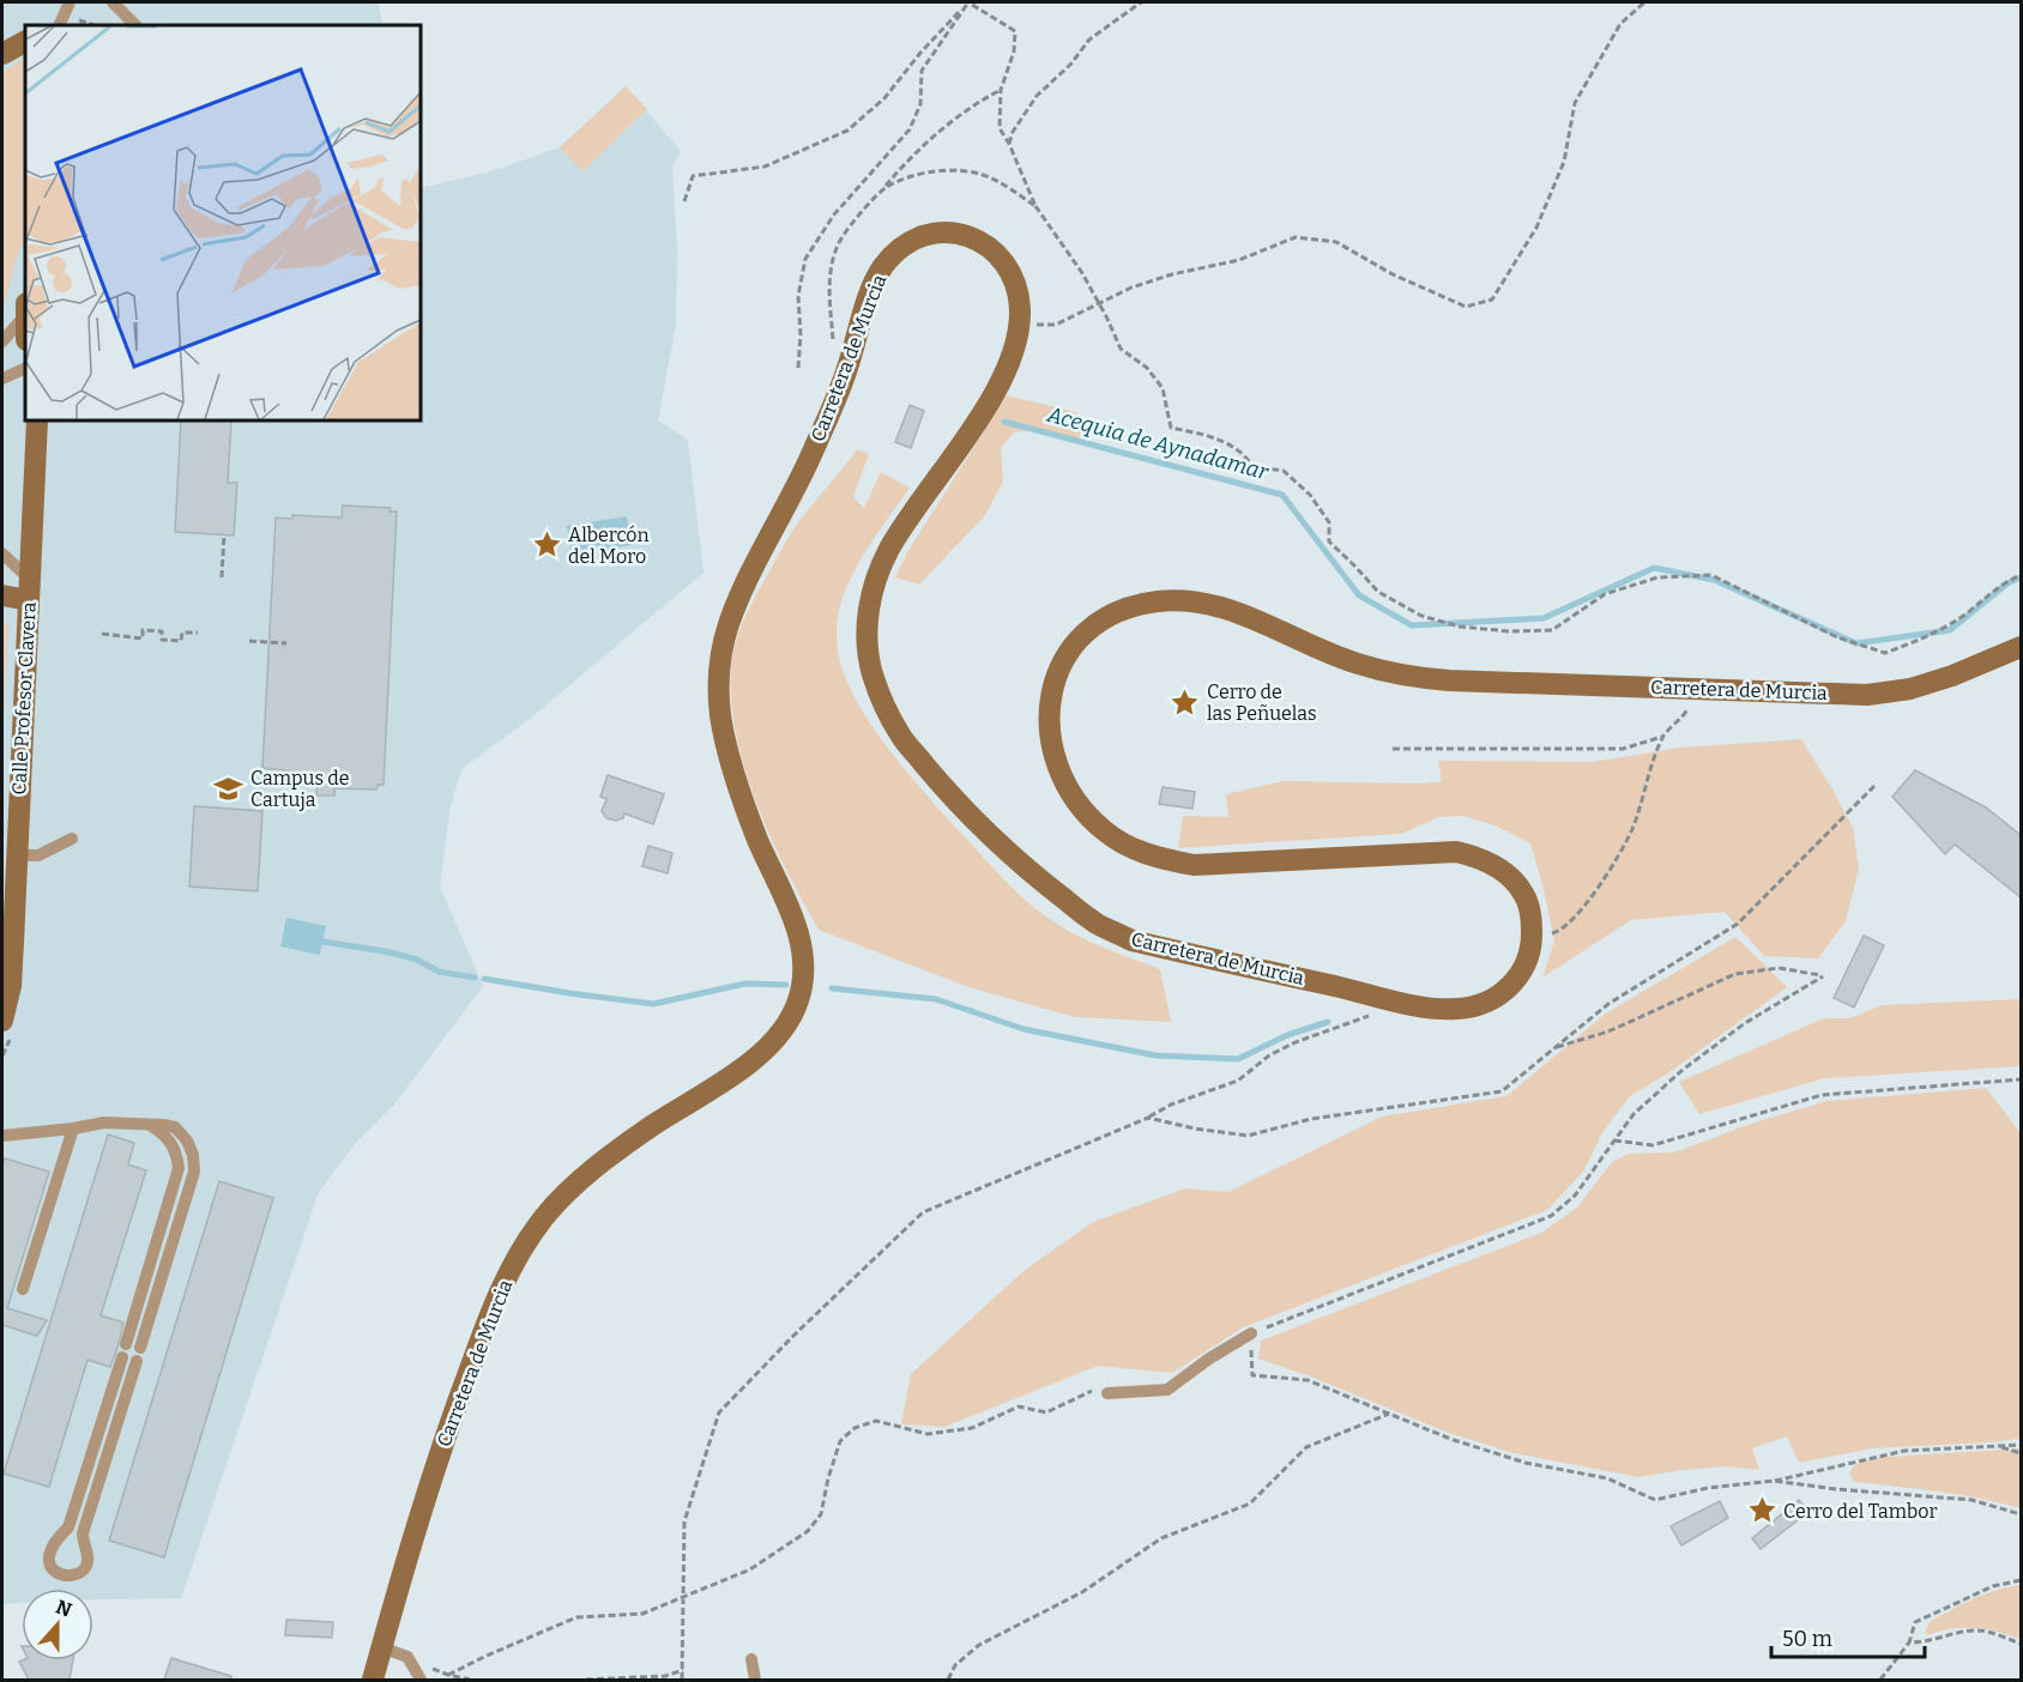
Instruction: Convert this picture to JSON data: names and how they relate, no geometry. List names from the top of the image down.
{
  "streets": {
    "main road": ["Carretera de Murcia", "Calle Profesor Clavera"]
  },
  "water": ["Acequia de Aynadamar"],
  "places": {
    "place": ["Albercón del Moro", "Cerro de las Peñuelas", "Cerro del Tambor"],
    "school or university": ["Campus de Cartuja"]
  },
  "scale_bar": "50 m",
  "north": "top"
}
